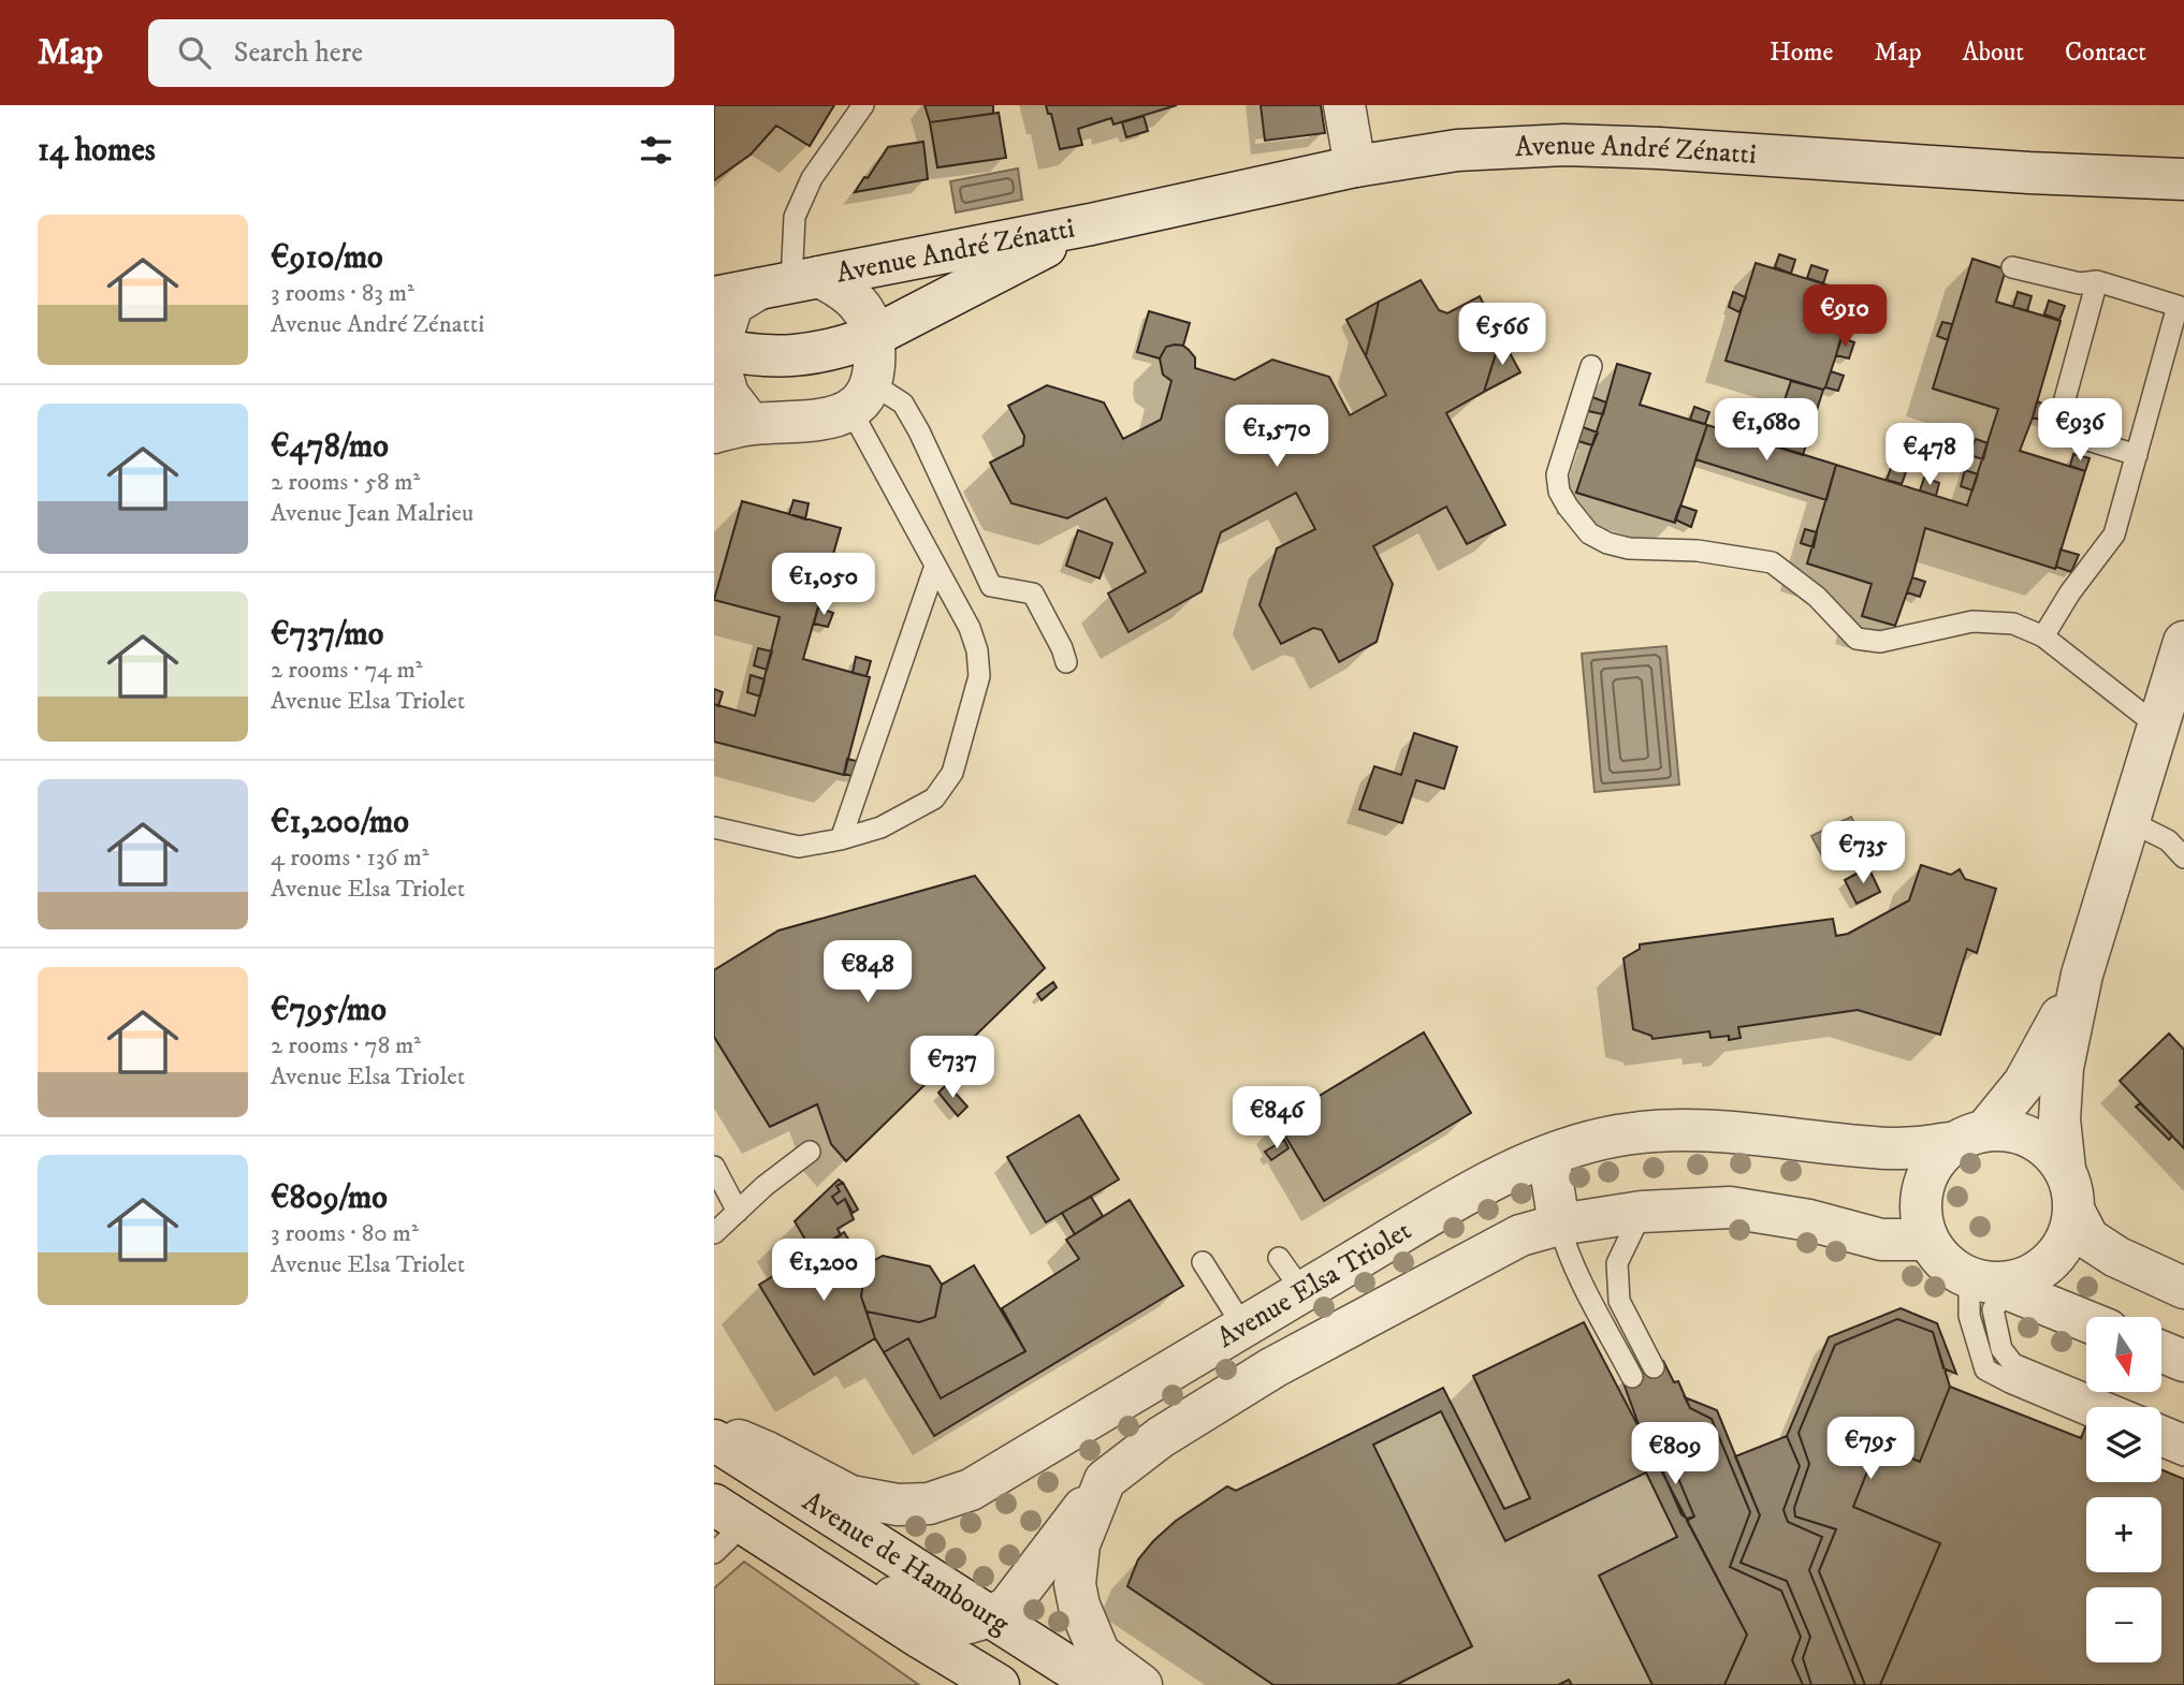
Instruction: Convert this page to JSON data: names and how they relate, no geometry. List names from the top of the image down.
{
  "streets": {
    "street": ["Avenue André Zénatti", "Avenue Elsa Triolet", "Avenue de Hambourg"]
  },
  "crossings": [
    ["Avenue Elsa Triolet", "Avenue de Hambourg"]
  ],
  "north": "bottom",
  "page": {
    "header": "Map",
    "search": "Search here",
    "nav": [
      "Home",
      "Map",
      "About",
      "Contact"
    ],
    "heading": "14 homes",
    "list": [
      {
        "name": "€910/mo",
        "note": "3 rooms · 83 m² · Avenue André Zénatti"
      },
      {
        "name": "€478/mo",
        "note": "2 rooms · 58 m² · Avenue Jean Malrieu"
      },
      {
        "name": "€737/mo",
        "note": "2 rooms · 74 m² · Avenue Elsa Triolet"
      },
      {
        "name": "€1,200/mo",
        "note": "4 rooms · 136 m² · Avenue Elsa Triolet"
      },
      {
        "name": "€795/mo",
        "note": "2 rooms · 78 m² · Avenue Elsa Triolet"
      },
      {
        "name": "€809/mo",
        "note": "3 rooms · 80 m² · Avenue Elsa Triolet"
      }
    ],
    "price": [
      "€910",
      "€566",
      "€1,680",
      "€936",
      "€1,570",
      "€478",
      "€1,050",
      "€735",
      "€848",
      "€737",
      "€846",
      "€1,200",
      "€795",
      "€809"
    ],
    "map_buttons": ["+", "−"]
  }
}
